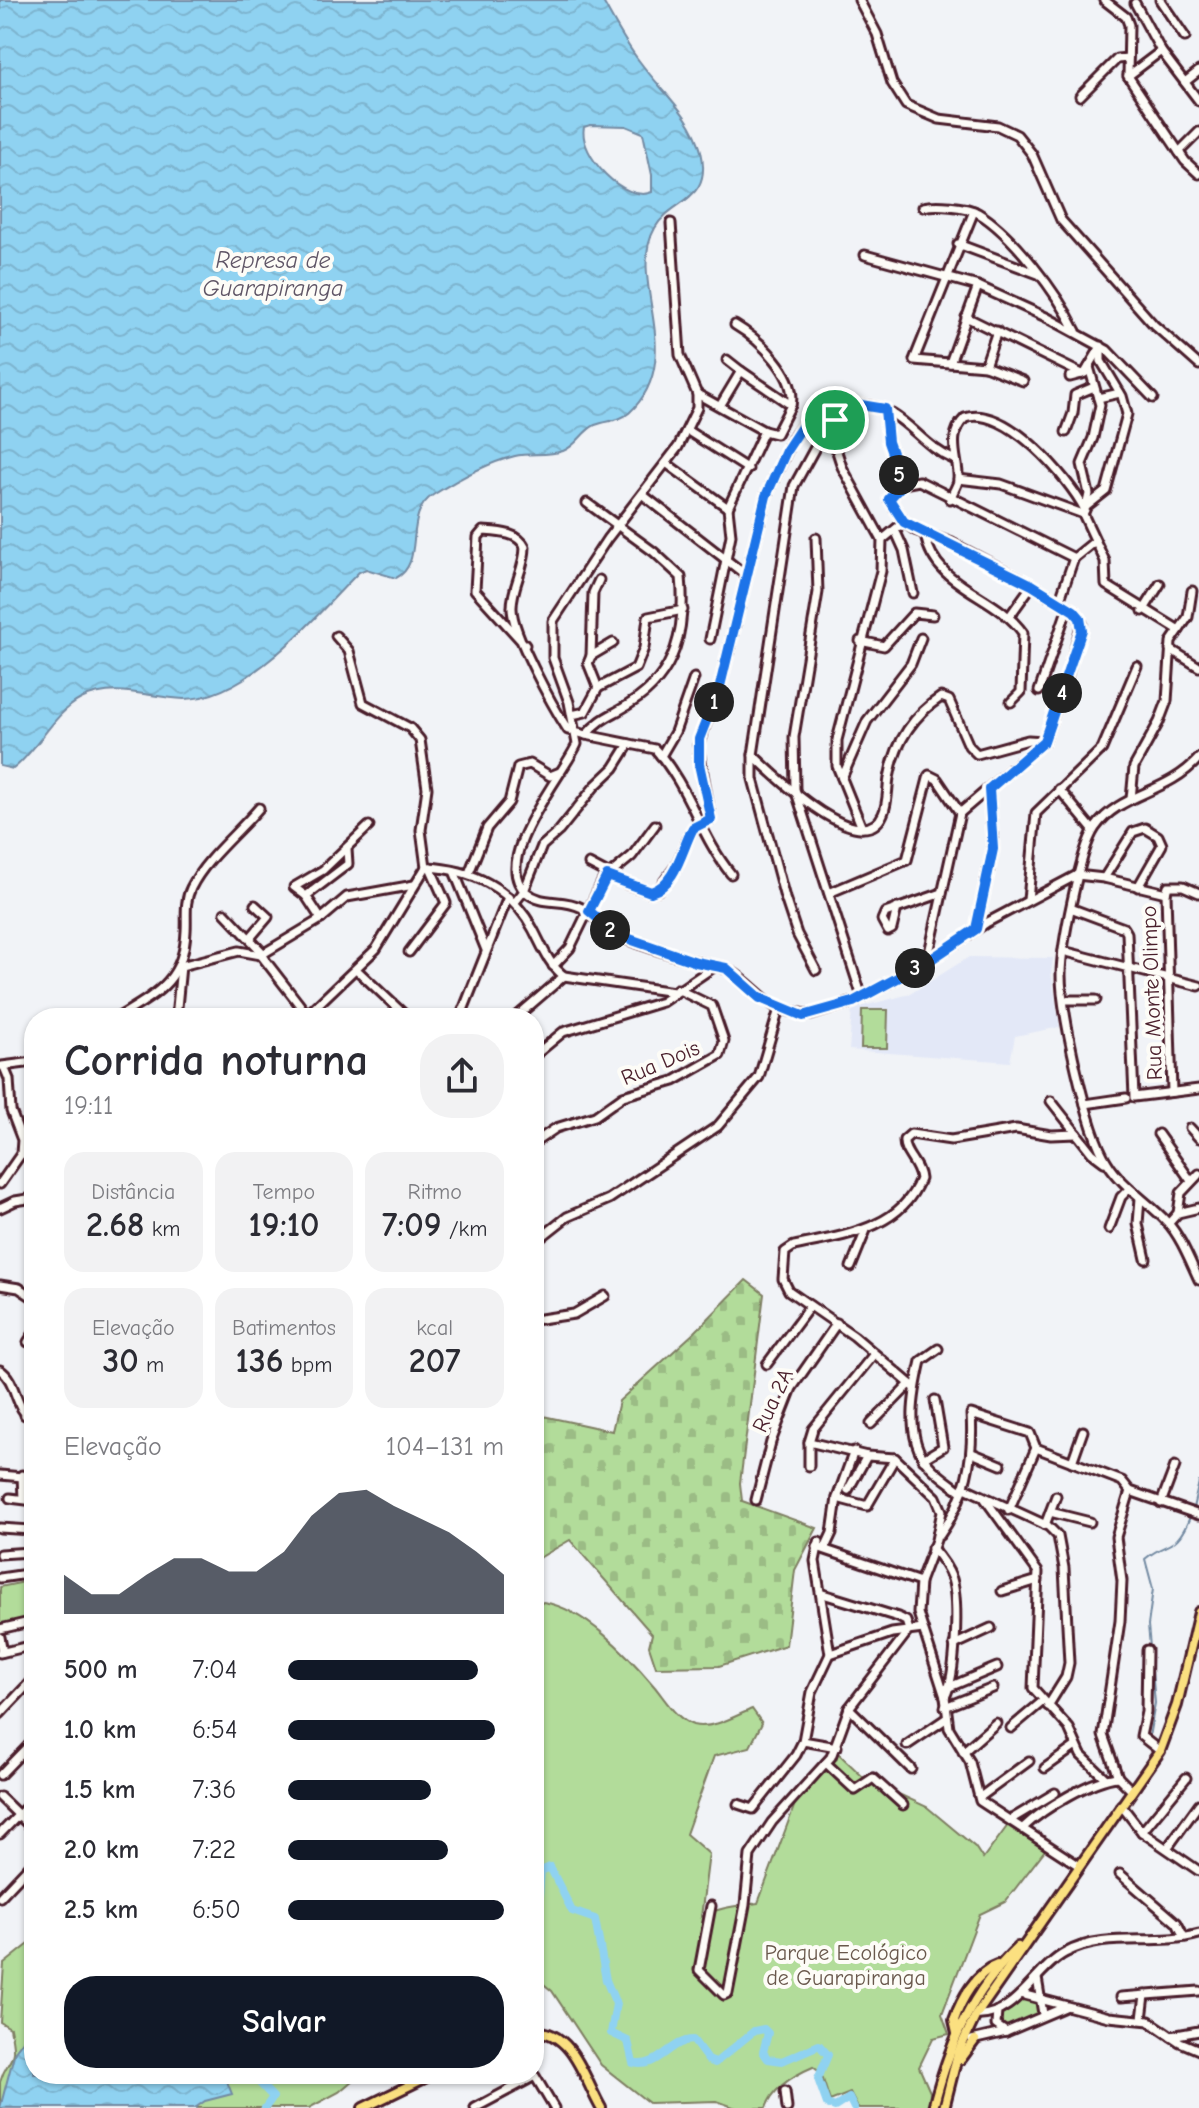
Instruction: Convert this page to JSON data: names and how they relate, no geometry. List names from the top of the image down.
{
  "streets": {
    "street": ["Rua Monte Olimpo", "Rua Dois", "Rua 2A"]
  },
  "water": ["Represa de Guarapiranga"],
  "parks": ["Parque Ecológico de Guarapiranga"],
  "page": {
    "pins": [
      "5",
      "4",
      "1",
      "2",
      "3"
    ],
    "heading": ["Corrida noturna", "19:11"],
    "stats": [
      ["Distância", "2.68 km"],
      ["Tempo", "19:10"],
      ["Ritmo", "7:09 /km"],
      ["Elevação", "30 m"],
      ["Batimentos", "136 bpm"],
      ["kcal", "207"]
    ],
    "chart": ["Elevação", "104–131 m"],
    "list": [
      {
        "name": "500 m",
        "note": "7:04"
      },
      {
        "name": "1.0 km",
        "note": "6:54"
      },
      {
        "name": "1.5 km",
        "note": "7:36"
      },
      {
        "name": "2.0 km",
        "note": "7:22"
      },
      {
        "name": "2.5 km",
        "note": "6:50"
      }
    ],
    "buttons": "Salvar"
  }
}
